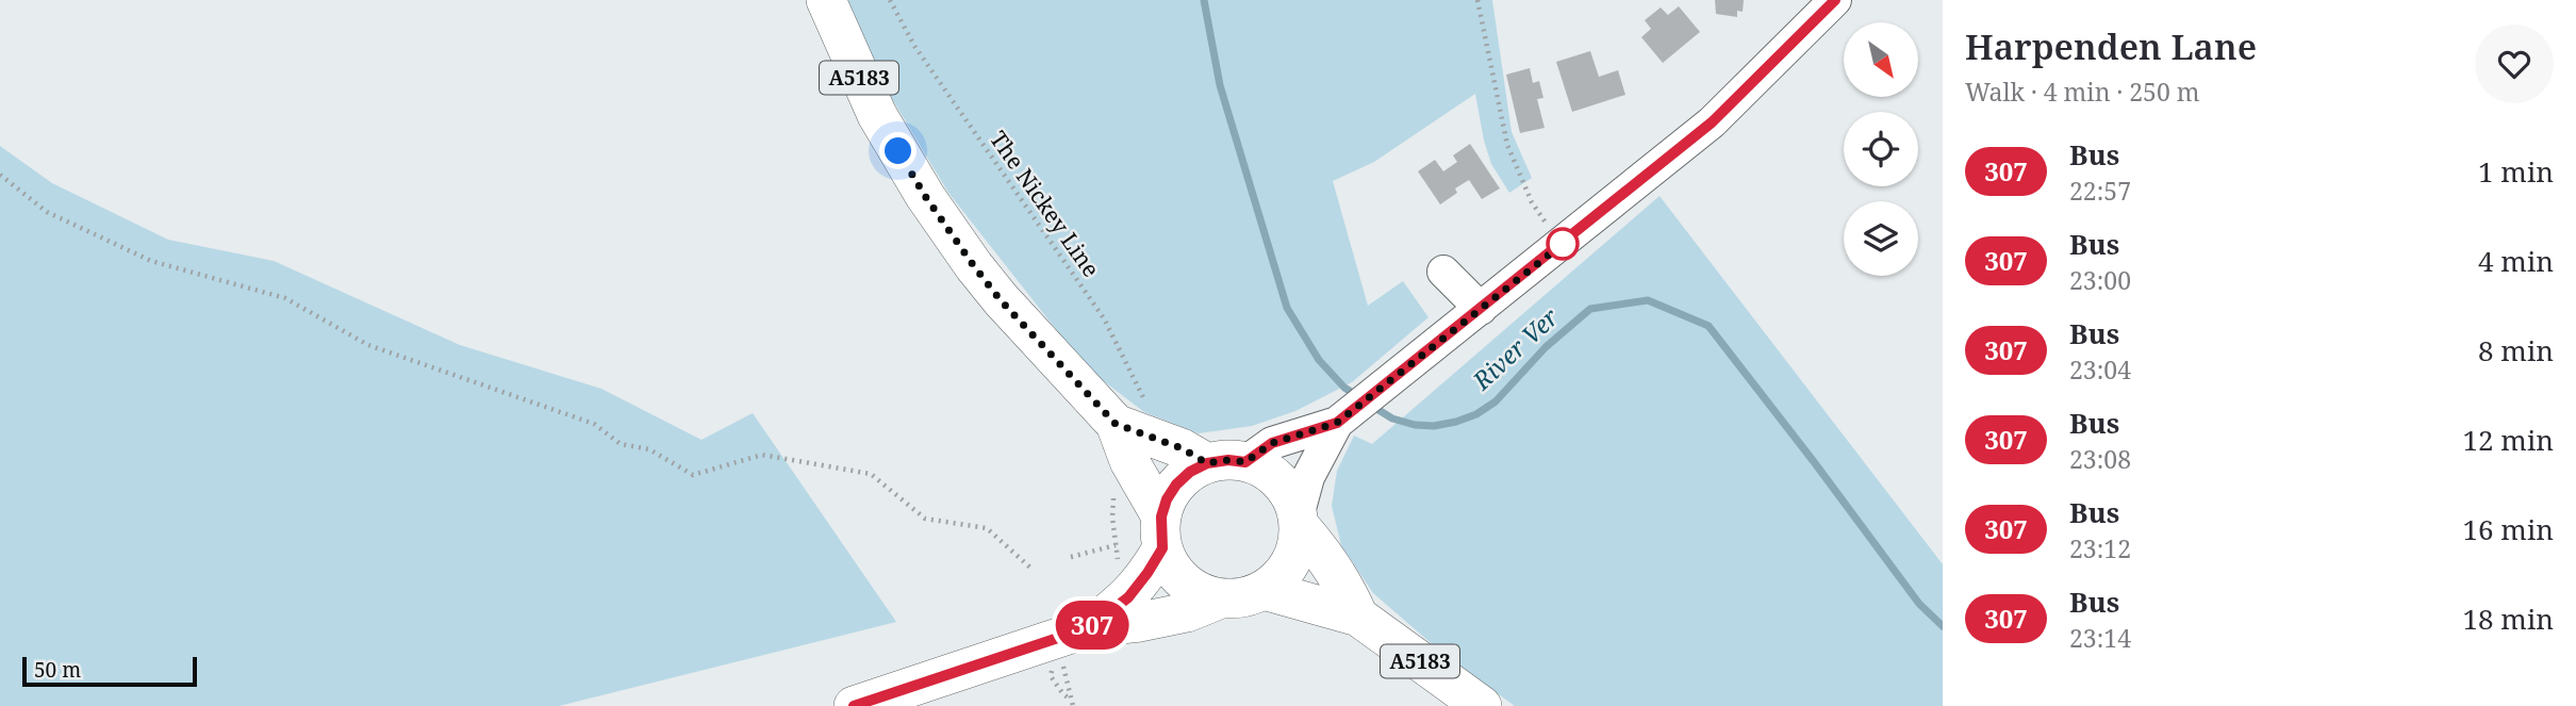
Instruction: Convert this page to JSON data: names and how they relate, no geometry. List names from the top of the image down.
{
  "streets": {
    "main road": ["A5183"],
    "path": ["The Nickey Line"]
  },
  "crossings": [
    ["A5183", "The Nickey Line"]
  ],
  "water": ["River Ver"],
  "lines": ["bus line 307"],
  "scale_bar": "50 m",
  "north": "bottom right",
  "page": {
    "on_map": "307",
    "heading": ["Harpenden Lane", "Walk · 4 min · 250 m"],
    "list": [
      {
        "mark": "307",
        "name": "Bus",
        "note": "22:57",
        "value": "1 min"
      },
      {
        "mark": "307",
        "name": "Bus",
        "note": "23:00",
        "value": "4 min"
      },
      {
        "mark": "307",
        "name": "Bus",
        "note": "23:04",
        "value": "8 min"
      },
      {
        "mark": "307",
        "name": "Bus",
        "note": "23:08",
        "value": "12 min"
      },
      {
        "mark": "307",
        "name": "Bus",
        "note": "23:12",
        "value": "16 min"
      },
      {
        "mark": "307",
        "name": "Bus",
        "note": "23:14",
        "value": "18 min"
      }
    ],
    "scale": "50 m"
  }
}
